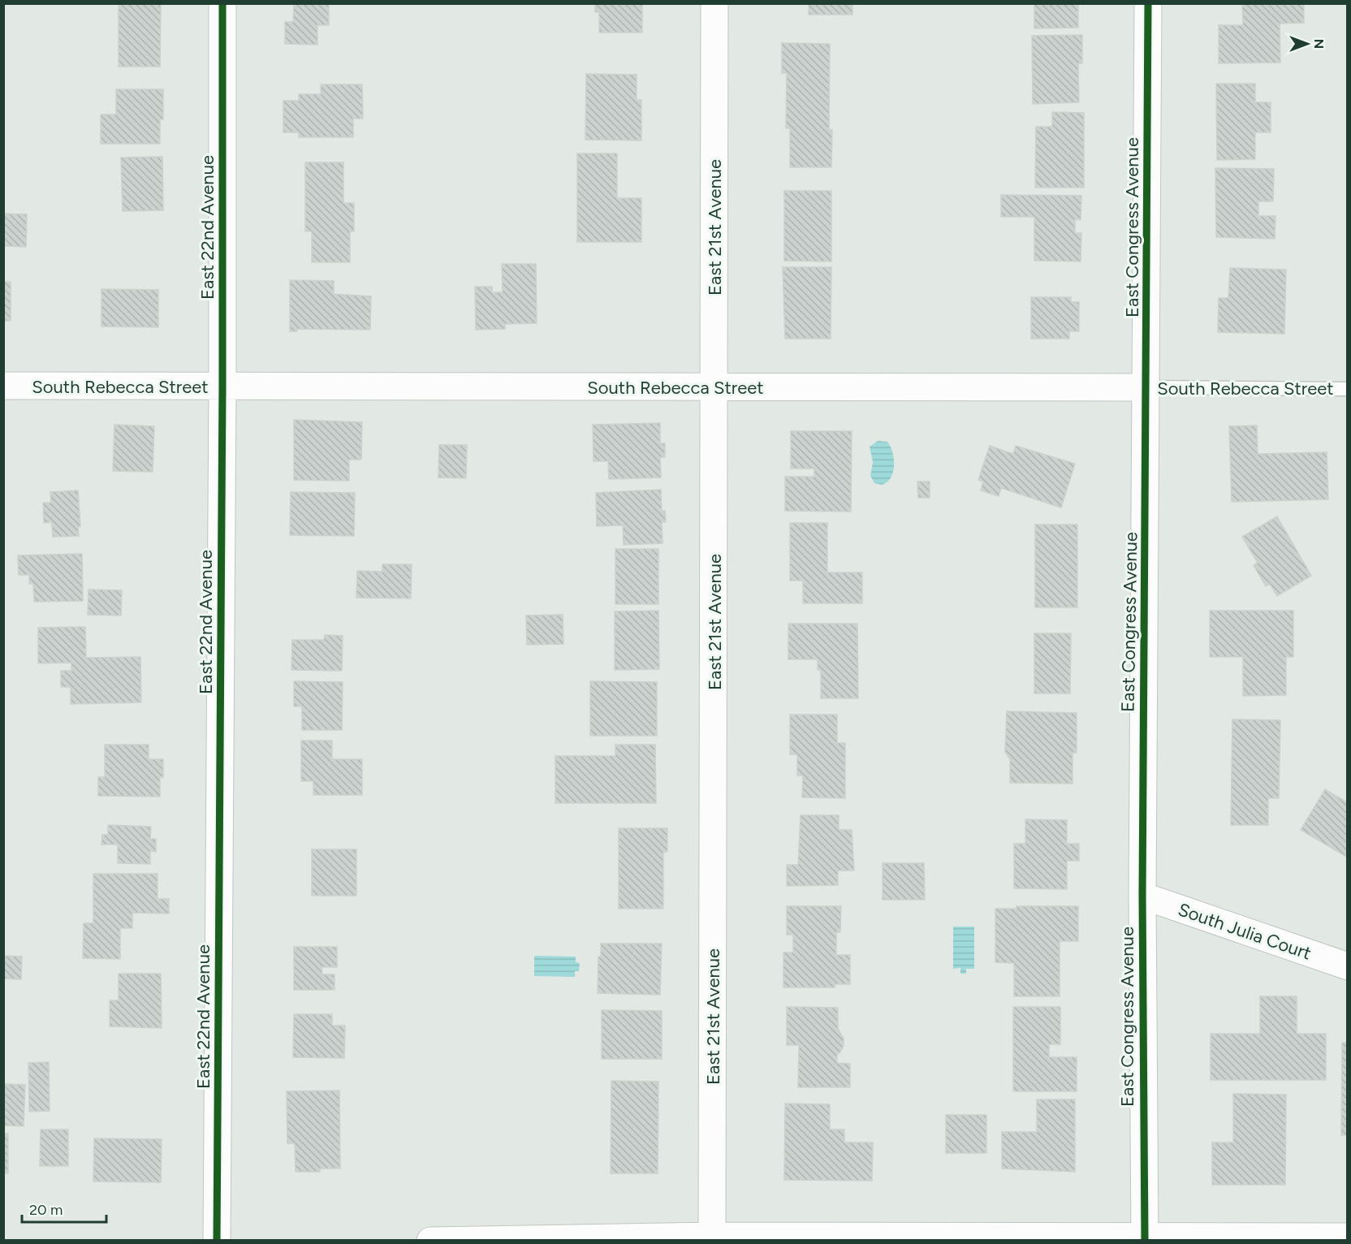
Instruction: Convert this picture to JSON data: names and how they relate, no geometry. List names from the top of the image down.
{
  "streets": {
    "street": [
      "East 22nd Avenue",
      "East 21st Avenue",
      "East Congress Avenue",
      "South Rebecca Street",
      "South Julia Court"
    ]
  },
  "crossings": [
    ["East 22nd Avenue", "South Rebecca Street"],
    ["East 21st Avenue", "South Rebecca Street"],
    ["East Congress Avenue", "South Rebecca Street"],
    ["East Congress Avenue", "South Julia Court"]
  ],
  "scale_bar": "20 m",
  "north": "right"
}
